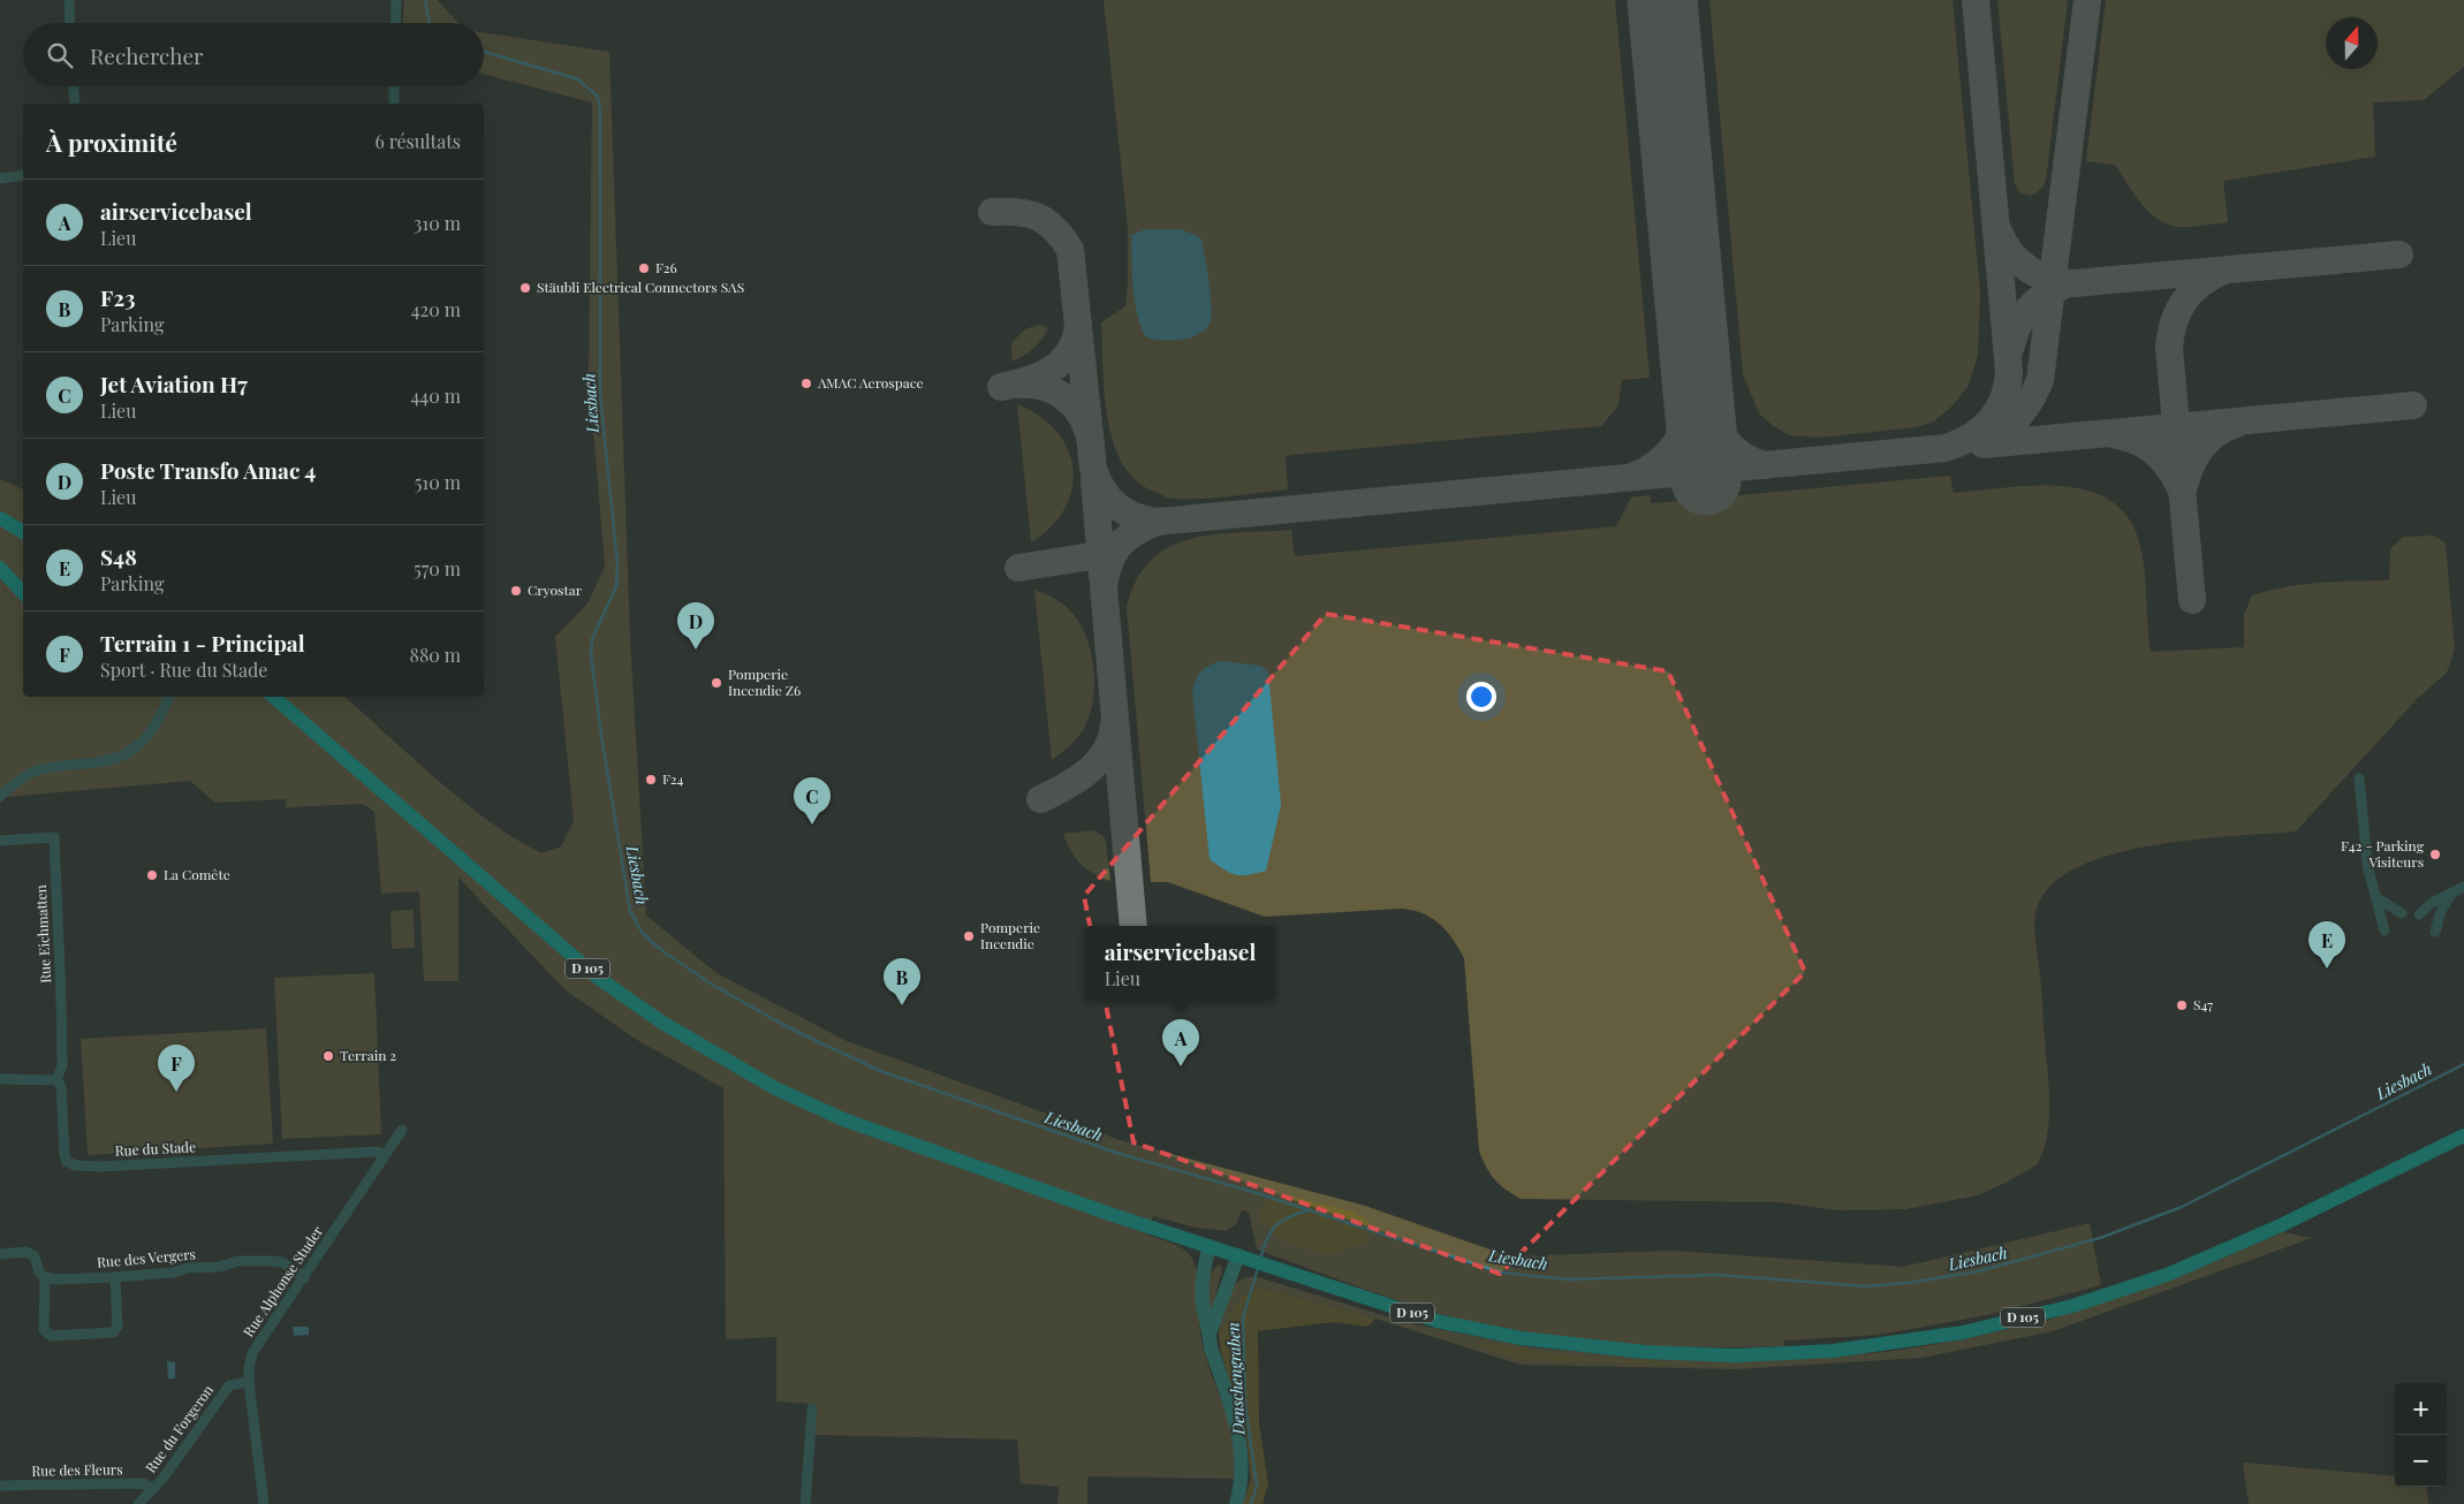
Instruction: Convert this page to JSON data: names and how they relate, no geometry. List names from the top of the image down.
{
  "streets": {
    "main road": ["D 105"],
    "street": [
      "Rue Eichmatten",
      "Rue du Stade",
      "Rue des Vergers",
      "Rue Alphonse Studer",
      "Rue du Forgeron",
      "Rue des Fleurs"
    ]
  },
  "crossings": [
    ["Rue Eichmatten", "Rue du Stade"],
    ["Rue du Stade", "Rue Alphonse Studer"],
    ["Rue des Vergers", "Rue Alphonse Studer"],
    ["Rue Alphonse Studer", "Rue du Forgeron"],
    ["Rue du Forgeron", "Rue des Fleurs"]
  ],
  "water": ["Liesbach", "Denschengraben"],
  "places": [
    "F26",
    "Stäubli Electrical Connectors SAS",
    "AMAC Aerospace",
    "Cryostar",
    "Pomperie Incendie Z6",
    "F24",
    "F42 - Parking Visiteurs",
    "La Comête",
    "Pomperie Incendie",
    "S47",
    "Terrain 2"
  ],
  "north": "top",
  "page": {
    "search": "Rechercher",
    "heading": ["À proximité", "6 résultats"],
    "list": [
      {
        "mark": "A",
        "name": "airservicebasel",
        "note": "Lieu",
        "value": "310 m"
      },
      {
        "mark": "B",
        "name": "F23",
        "note": "Parking",
        "value": "420 m"
      },
      {
        "mark": "C",
        "name": "Jet Aviation H7",
        "note": "Lieu",
        "value": "440 m"
      },
      {
        "mark": "D",
        "name": "Poste Transfo Amac 4",
        "note": "Lieu",
        "value": "510 m"
      },
      {
        "mark": "E",
        "name": "S48",
        "note": "Parking",
        "value": "570 m"
      },
      {
        "mark": "F",
        "name": "Terrain 1 - Principal",
        "note": "Sport · Rue du Stade",
        "value": "880 m"
      }
    ],
    "pins": [
      "D",
      "C",
      "E",
      "B",
      "A",
      "F"
    ],
    "popup": ["airservicebasel", "Lieu"],
    "map_buttons": ["+", "−"]
  }
}
